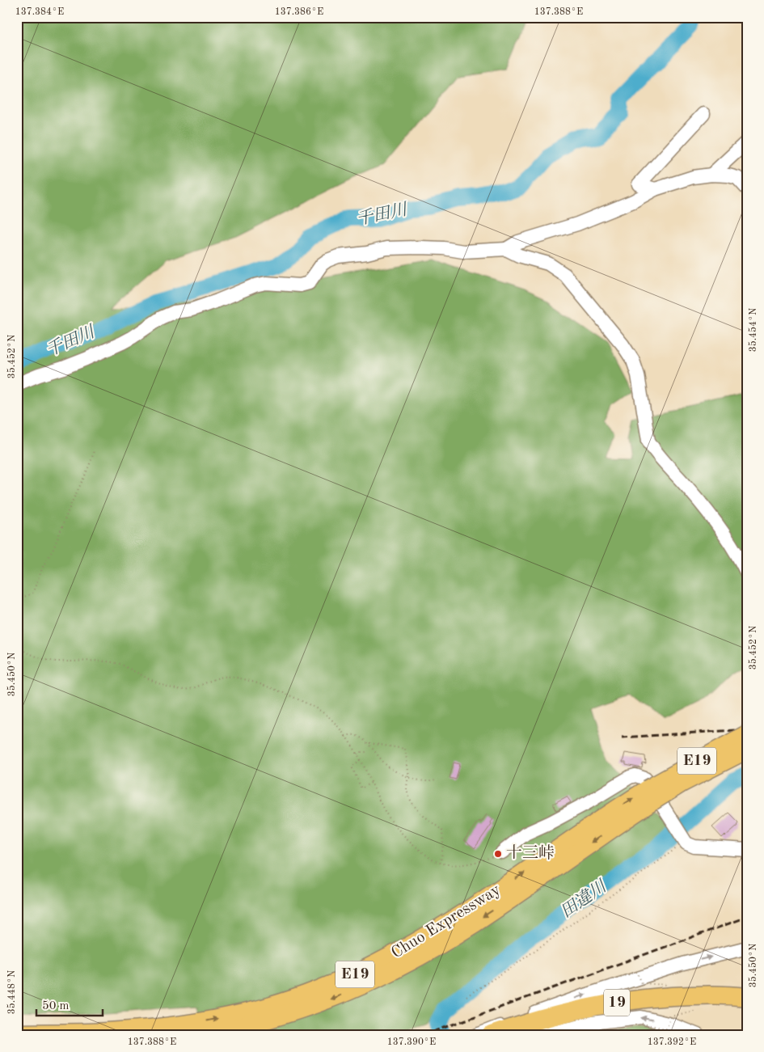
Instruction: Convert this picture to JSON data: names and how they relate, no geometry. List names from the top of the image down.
{
  "streets": {
    "highway": ["E19", "Chuo Expressway", "19"]
  },
  "water": ["千田川", "田違川"],
  "places": ["十三峠"],
  "scale_bar": "50 m",
  "coordinates": [
    "137.384°E",
    "137.386°E",
    "137.388°E",
    "35.454°N",
    "35.452°N",
    "35.450°N",
    "35.448°N",
    "137.390°E",
    "137.392°E"
  ]
}
